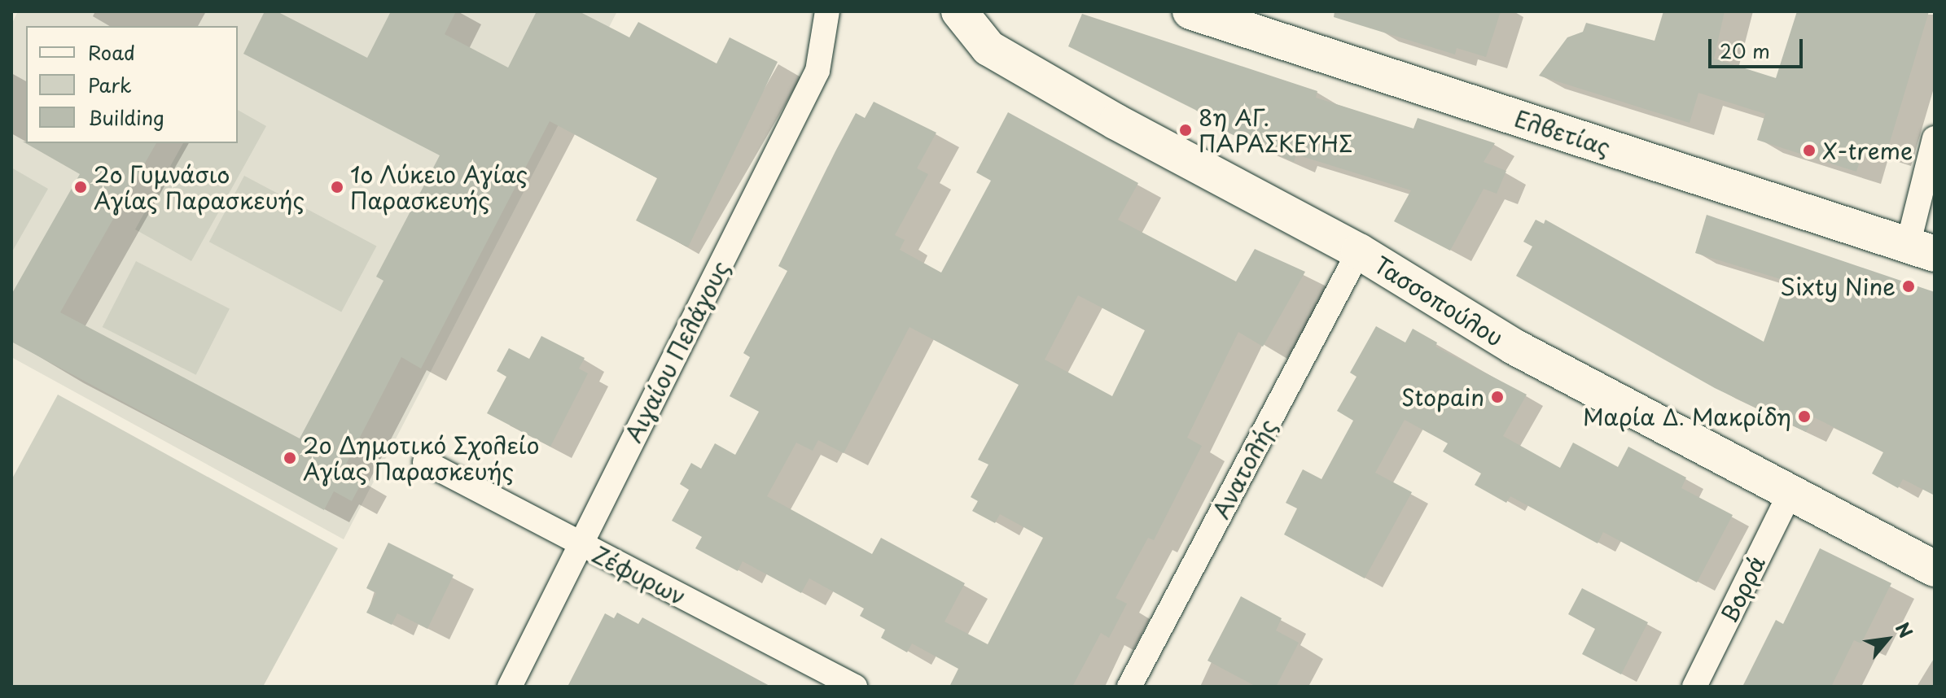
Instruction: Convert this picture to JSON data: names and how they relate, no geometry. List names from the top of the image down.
{
  "streets": {
    "street": [
      "Ελβετίας",
      "Τασσοπούλου",
      "Αιγαίου Πελάγους",
      "Ανατολής",
      "Ζέφυρων",
      "Βορρά"
    ]
  },
  "crossings": [
    ["Τασσοπούλου", "Ανατολής"],
    ["Τασσοπούλου", "Βορρά"],
    ["Αιγαίου Πελάγους", "Ζέφυρων"]
  ],
  "places": [
    "8η ΑΓ. ΠΑΡΑΣΚΕΥΗΣ",
    "X-treme",
    "2ο Γυμνάσιο Αγίας Παρασκευής",
    "1ο Λύκειο Αγίας Παρασκευής",
    "Sixty Nine",
    "Stopain",
    "Μαρία Δ. Μακρίδη",
    "2ο Δημοτικό Σχολείο Αγίας Παρασκευής"
  ],
  "legend": ["Road", "Park", "Building"],
  "scale_bar": "20 m",
  "north": "top right"
}
